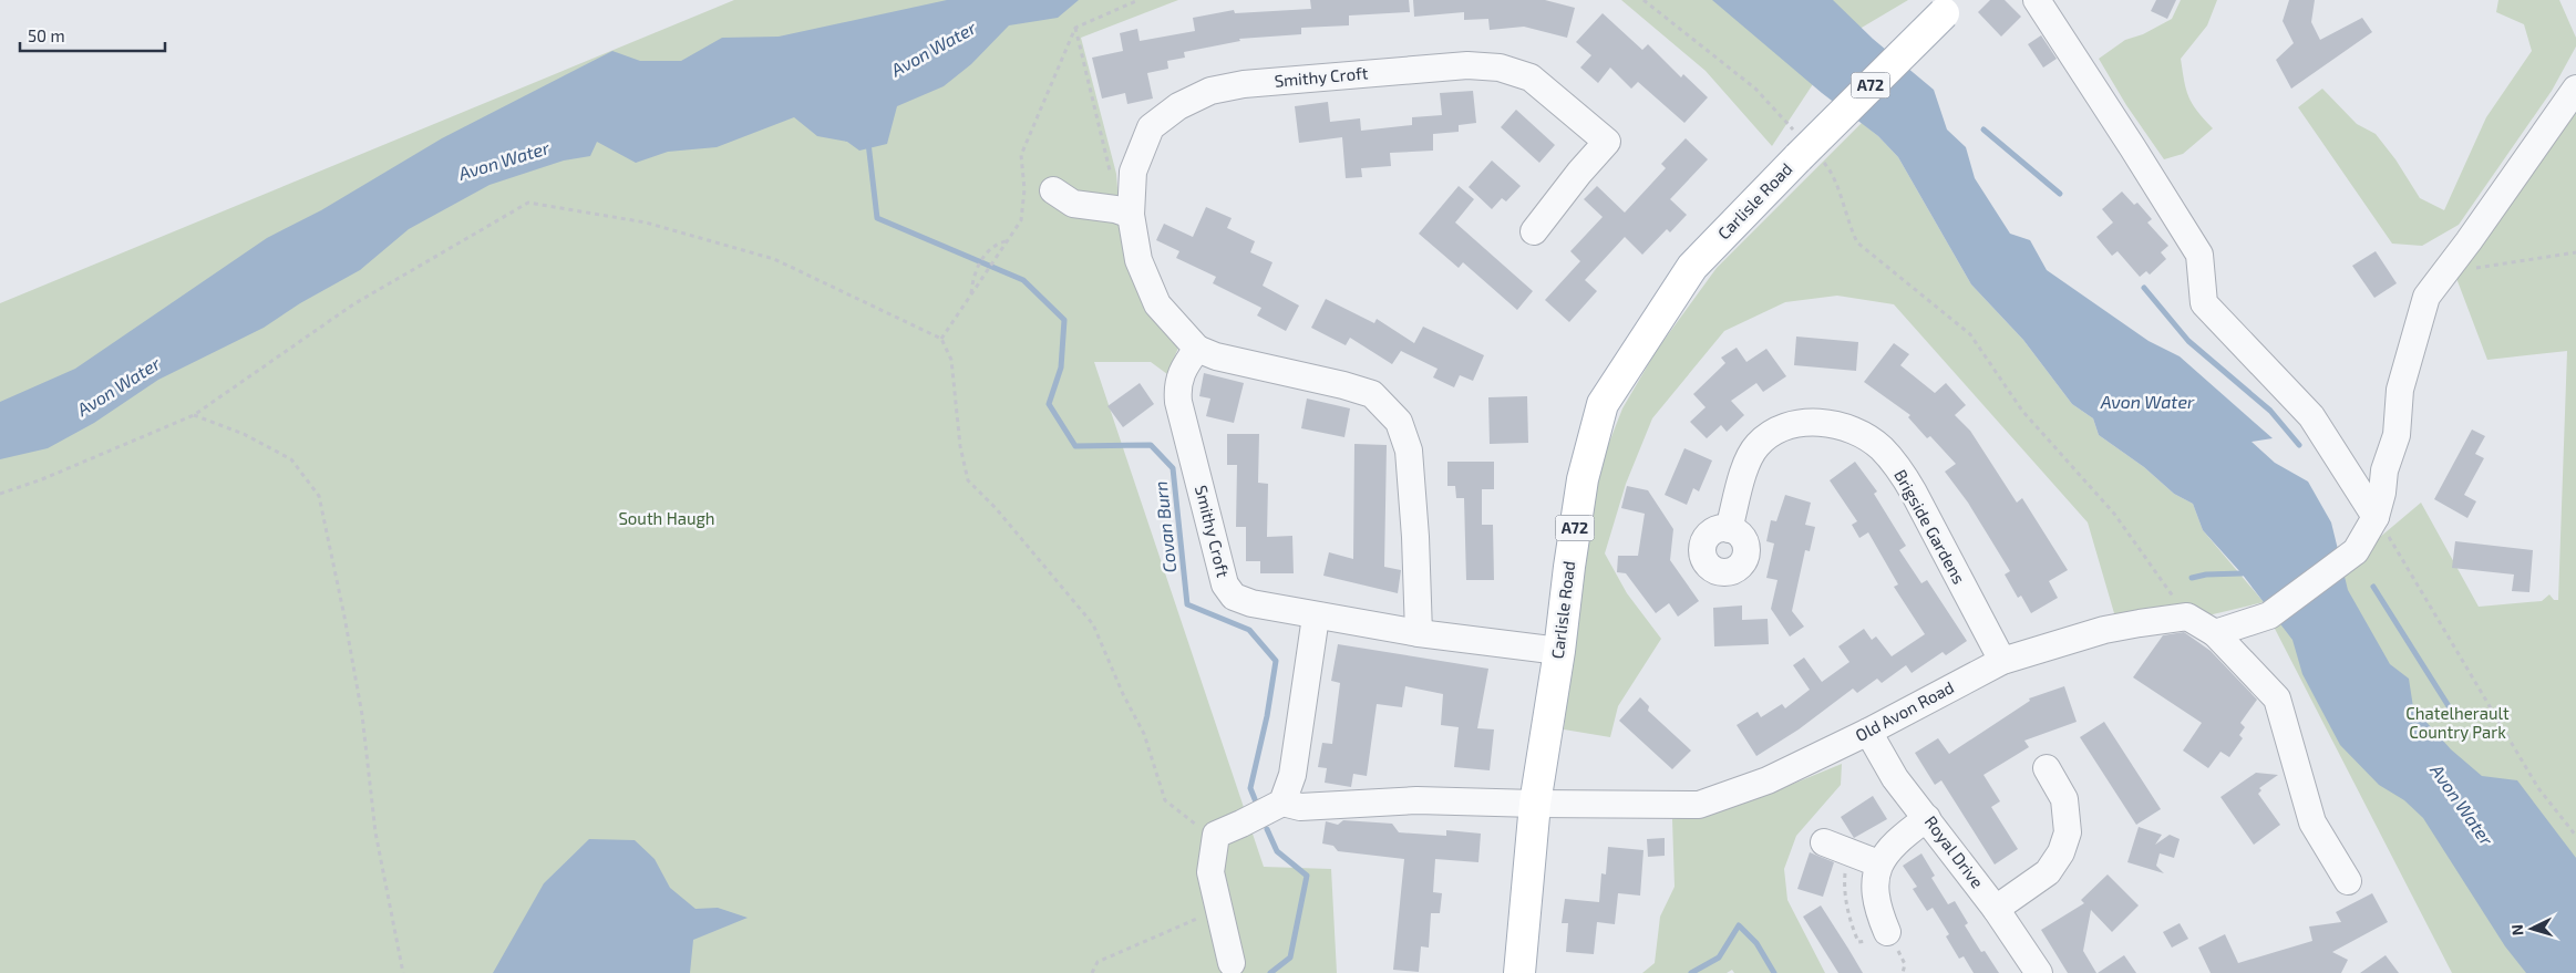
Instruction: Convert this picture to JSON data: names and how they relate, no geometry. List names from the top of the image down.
{
  "streets": {
    "main road": ["A72", "Carlisle Road"],
    "street": [
      "Smithy Croft",
      "Brigside Gardens",
      "Old Avon Road",
      "Royal Drive"
    ]
  },
  "crossings": [
    ["Smithy Croft", "Carlisle Road"],
    ["A72", "Carlisle Road"],
    ["Carlisle Road", "Old Avon Road"],
    ["Brigside Gardens", "Old Avon Road"],
    ["Old Avon Road", "Royal Drive"]
  ],
  "water": ["Avon Water", "Covan Burn"],
  "parks": ["South Haugh", "Chatelherault Country Park"],
  "scale_bar": "50 m",
  "north": "left"
}
